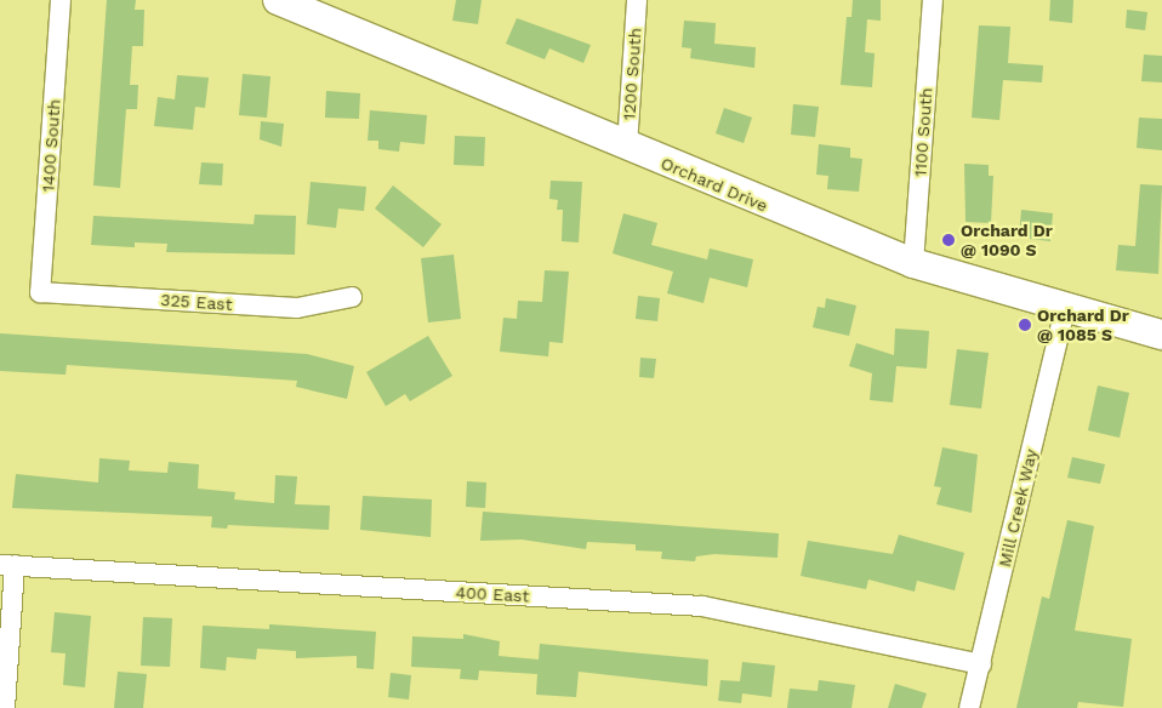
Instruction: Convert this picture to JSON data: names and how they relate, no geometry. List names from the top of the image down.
{
  "streets": {
    "main road": ["Orchard Drive"],
    "street": [
      "1200 South",
      "1100 South",
      "1400 South",
      "325 East",
      "Mill Creek Way",
      "400 East"
    ]
  },
  "crossings": [
    ["1200 South", "Orchard Drive"],
    ["1100 South", "Orchard Drive"],
    ["1400 South", "325 East"],
    ["Orchard Drive", "Mill Creek Way"],
    ["Mill Creek Way", "400 East"]
  ],
  "places": ["Orchard Dr @ 1090 S", "Orchard Dr @ 1085 S"]
}
